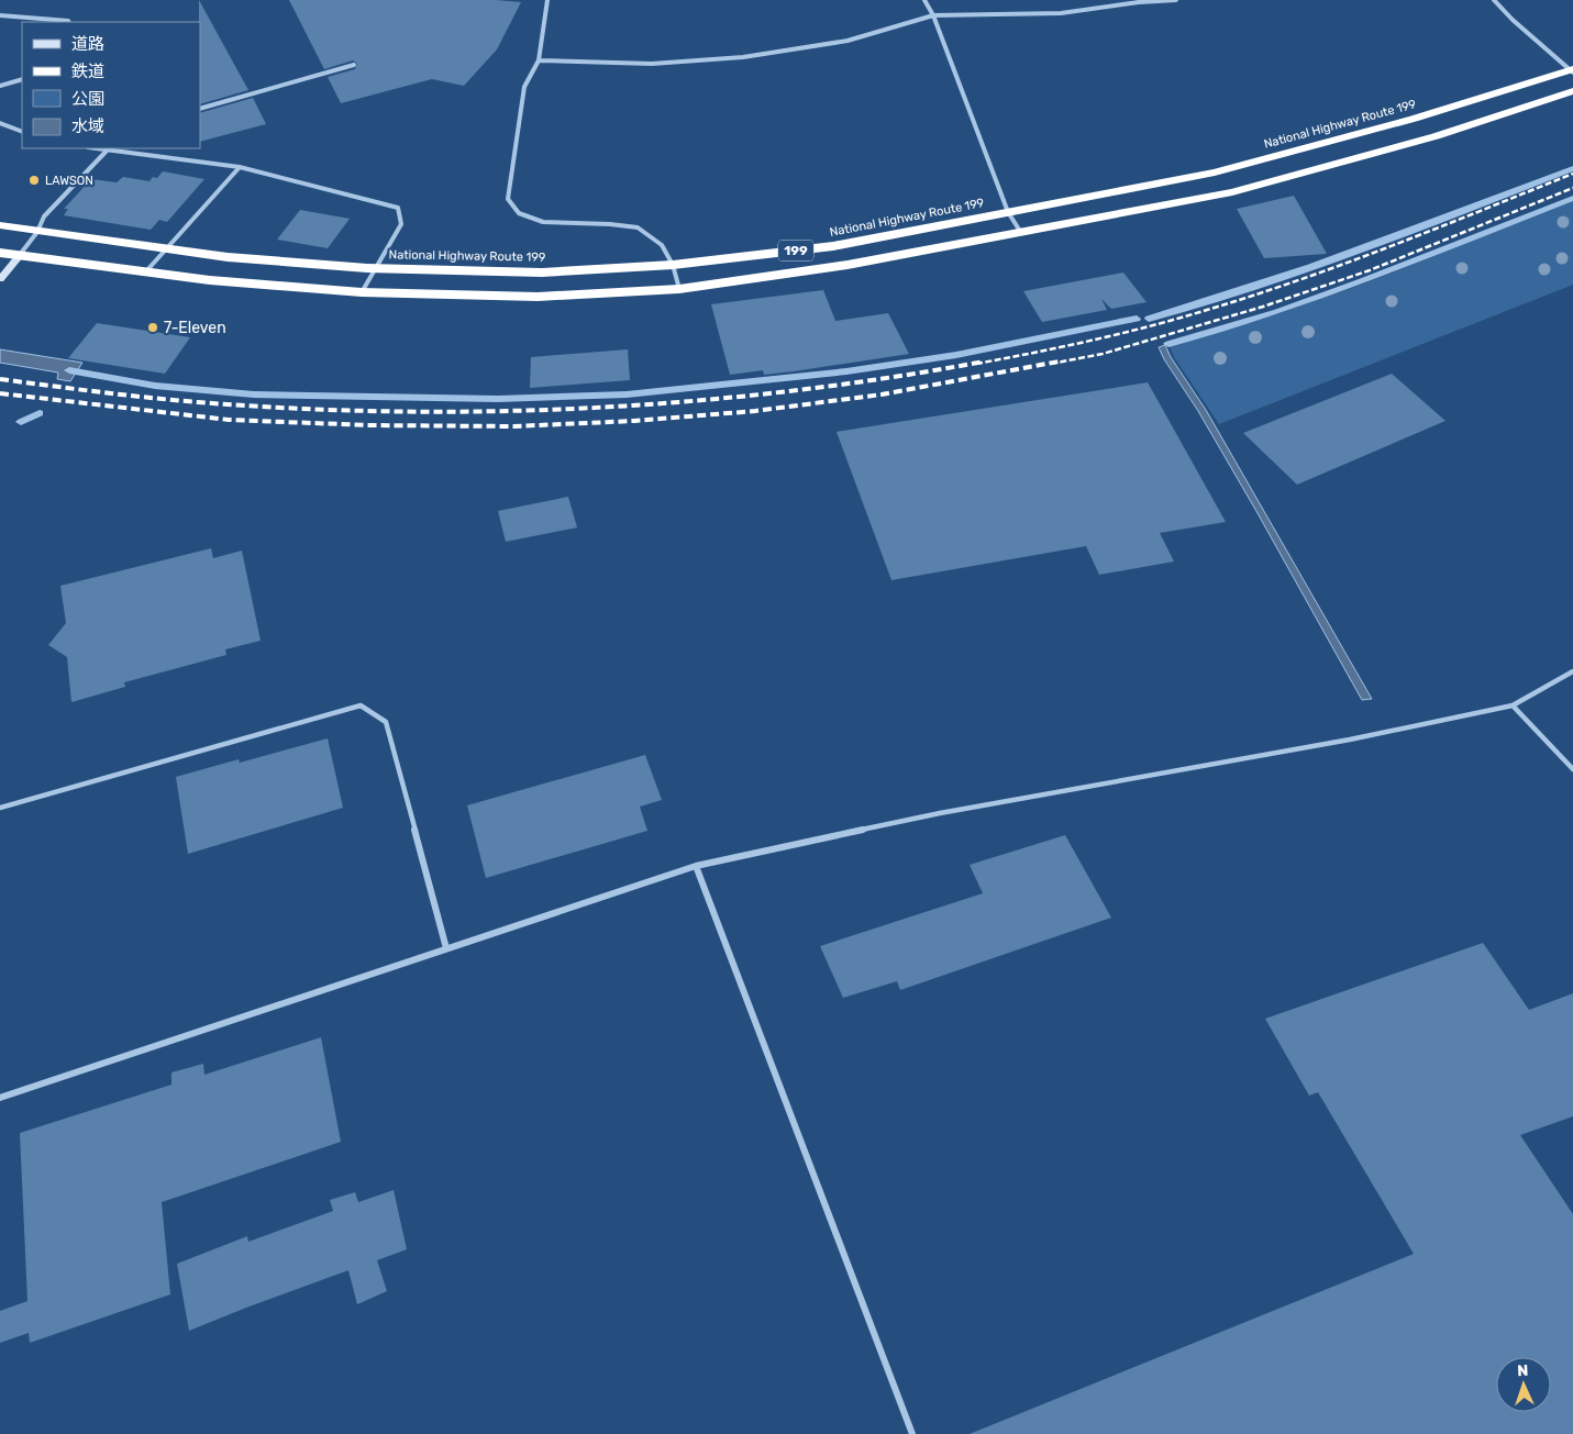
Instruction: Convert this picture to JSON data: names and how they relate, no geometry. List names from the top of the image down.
{
  "streets": {
    "highway": ["National Highway Route 199", "199"]
  },
  "places": ["LAWSON", "7-Eleven"],
  "legend": [
    "道路",
    "鉄道",
    "公園",
    "水域"
  ],
  "north": "top"
}
